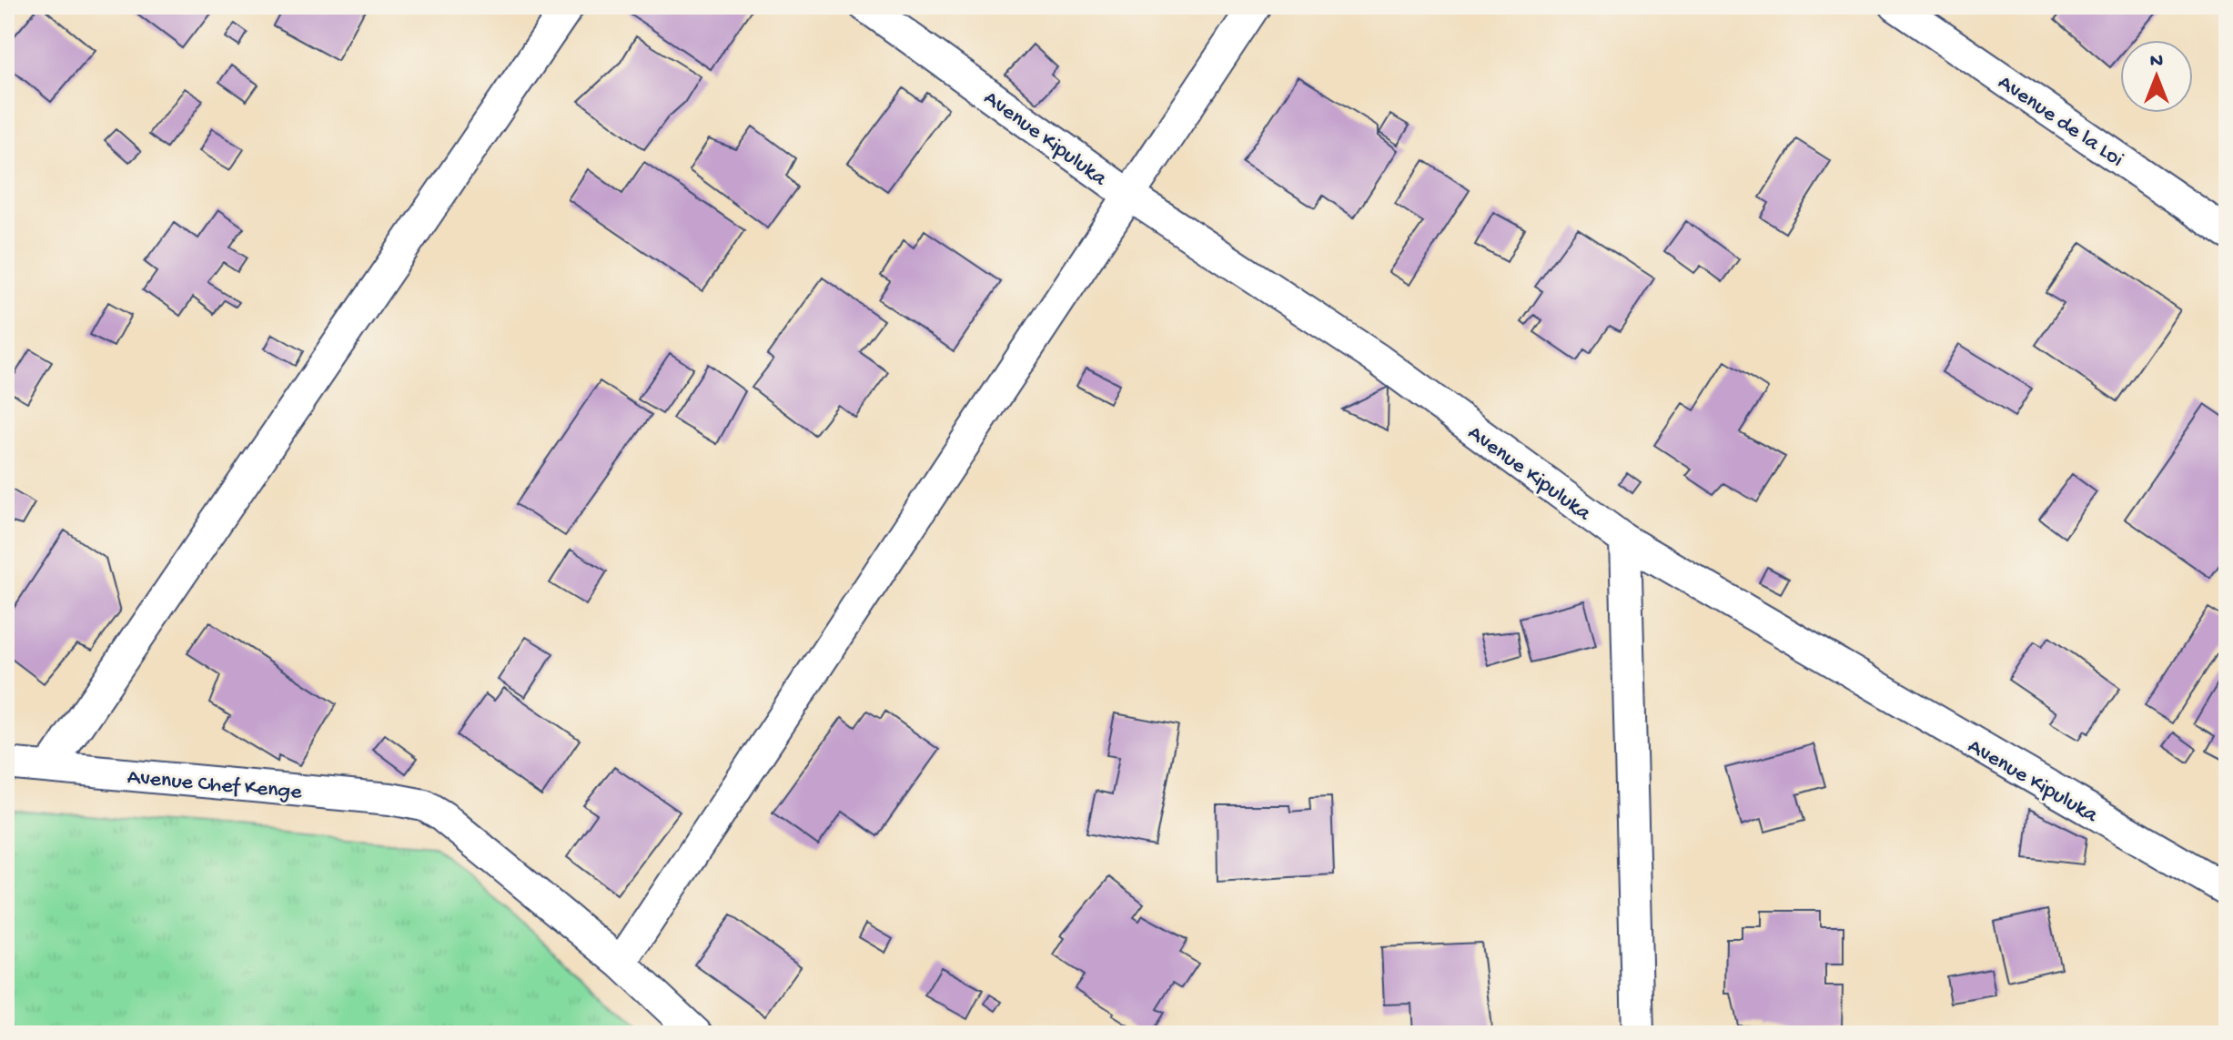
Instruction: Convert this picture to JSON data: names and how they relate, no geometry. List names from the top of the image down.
{
  "streets": {
    "street": ["Avenue de la Loi", "Avenue Kipuluka", "Avenue Chef Kenge"]
  },
  "north": "top"
}
